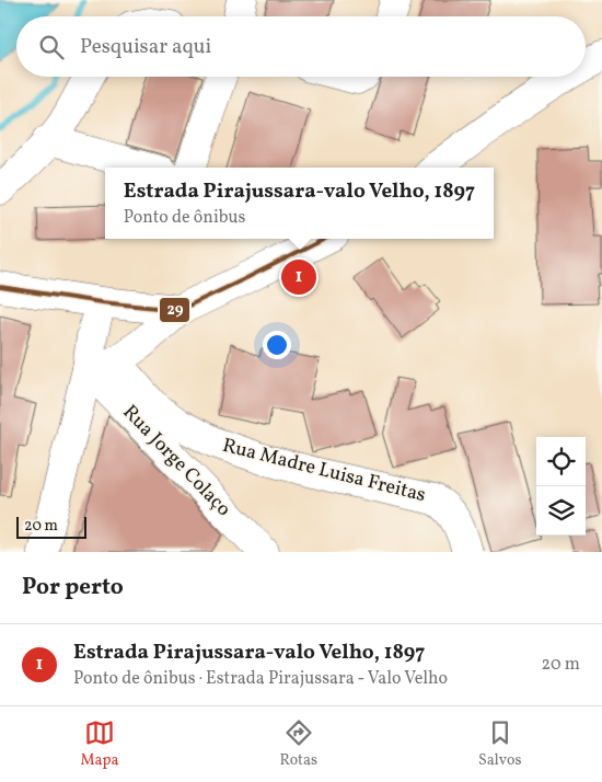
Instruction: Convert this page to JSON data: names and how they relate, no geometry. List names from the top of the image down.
{
  "streets": {
    "street": ["Rua Jorge Colaço", "Rua Madre Luisa Freitas"]
  },
  "crossings": [
    ["Rua Jorge Colaço", "Rua Madre Luisa Freitas"]
  ],
  "lines": ["transit line 29"],
  "scale_bar": "20 m",
  "page": {
    "search": "Pesquisar aqui",
    "popup": ["Estrada Pirajussara-valo Velho, 1897", "Ponto de ônibus"],
    "pins": "1",
    "scale": "20 m",
    "heading": "Por perto",
    "list": [
      {
        "mark": "1",
        "name": "Estrada Pirajussara-valo Velho, 1897",
        "note": "Ponto de ônibus · Estrada Pirajussara - Valo Velho",
        "value": "20 m"
      }
    ],
    "nav": ["Mapa", "Rotas", "Salvos"]
  }
}
